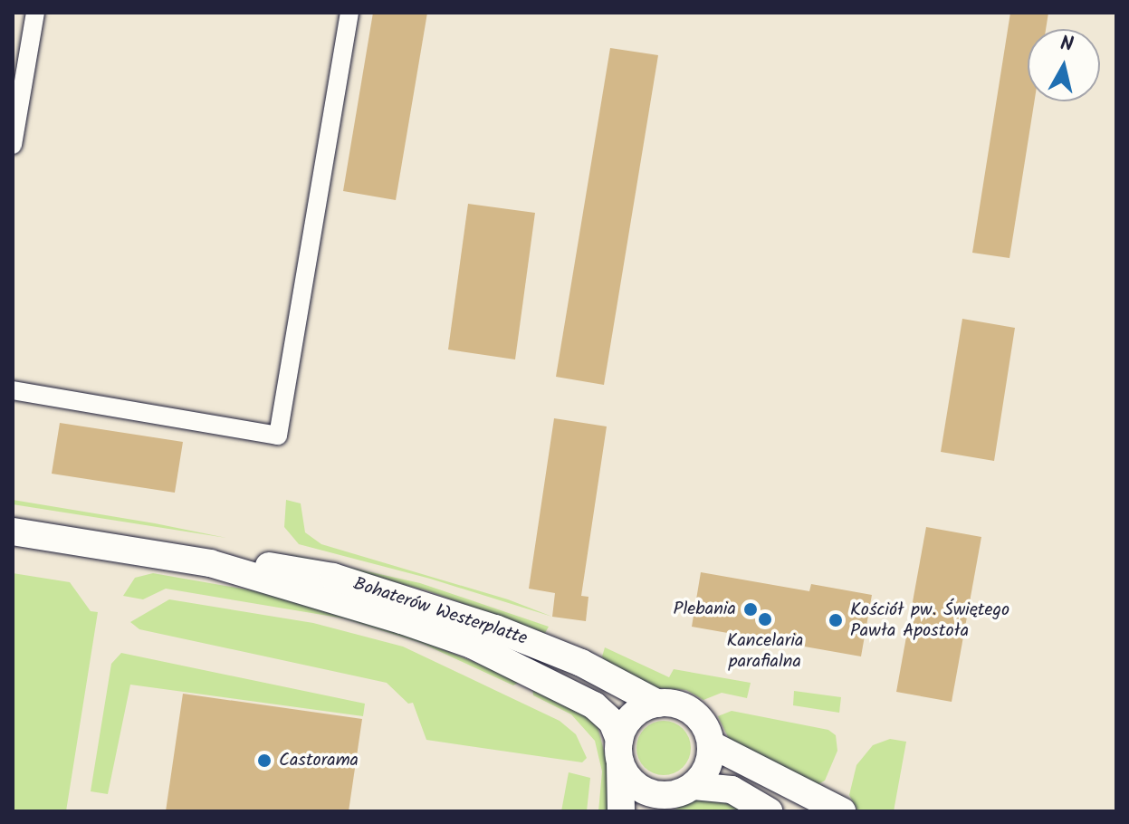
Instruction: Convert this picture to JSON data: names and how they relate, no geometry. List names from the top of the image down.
{
  "streets": {
    "main road": ["Bohaterów Westerplatte"]
  },
  "places": [
    "Plebania",
    "Kancelaria parafialna",
    "Kościół pw. Świętego Pawła Apostoła",
    "Castorama"
  ],
  "north": "top"
}
